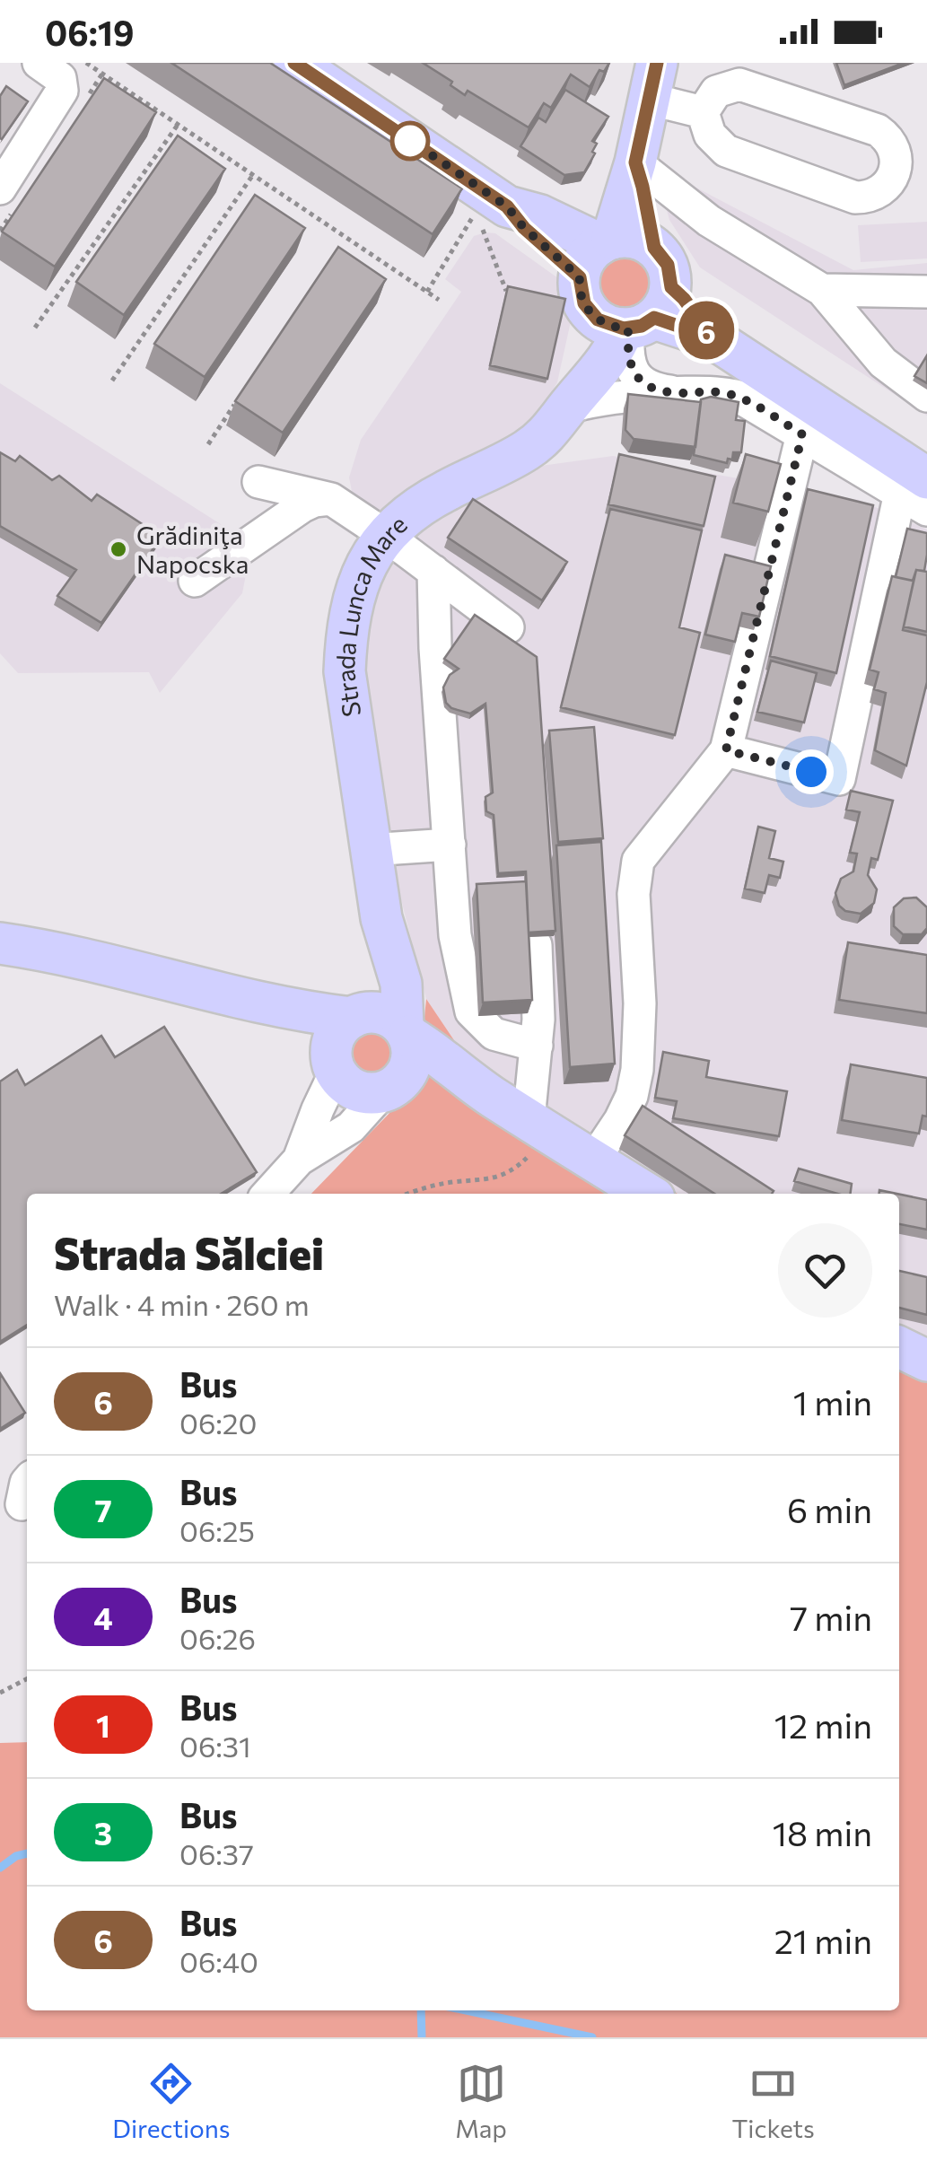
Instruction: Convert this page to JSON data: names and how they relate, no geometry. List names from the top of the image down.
{
  "streets": {
    "main road": ["Strada Lunca Mare"]
  },
  "places": ["Grădiniţa Napocska"],
  "lines": ["bus line 6"],
  "page": {
    "status": "06:19",
    "on_map": "6",
    "heading": ["Strada Sălciei", "Walk · 4 min · 260 m"],
    "list": [
      {
        "mark": "6",
        "name": "Bus",
        "note": "06:20",
        "value": "1 min"
      },
      {
        "mark": "7",
        "name": "Bus",
        "note": "06:25",
        "value": "6 min"
      },
      {
        "mark": "4",
        "name": "Bus",
        "note": "06:26",
        "value": "7 min"
      },
      {
        "mark": "1",
        "name": "Bus",
        "note": "06:31",
        "value": "12 min"
      },
      {
        "mark": "3",
        "name": "Bus",
        "note": "06:37",
        "value": "18 min"
      },
      {
        "mark": "6",
        "name": "Bus",
        "note": "06:40",
        "value": "21 min"
      }
    ],
    "tabs": ["Directions", "Map", "Tickets"]
  }
}
